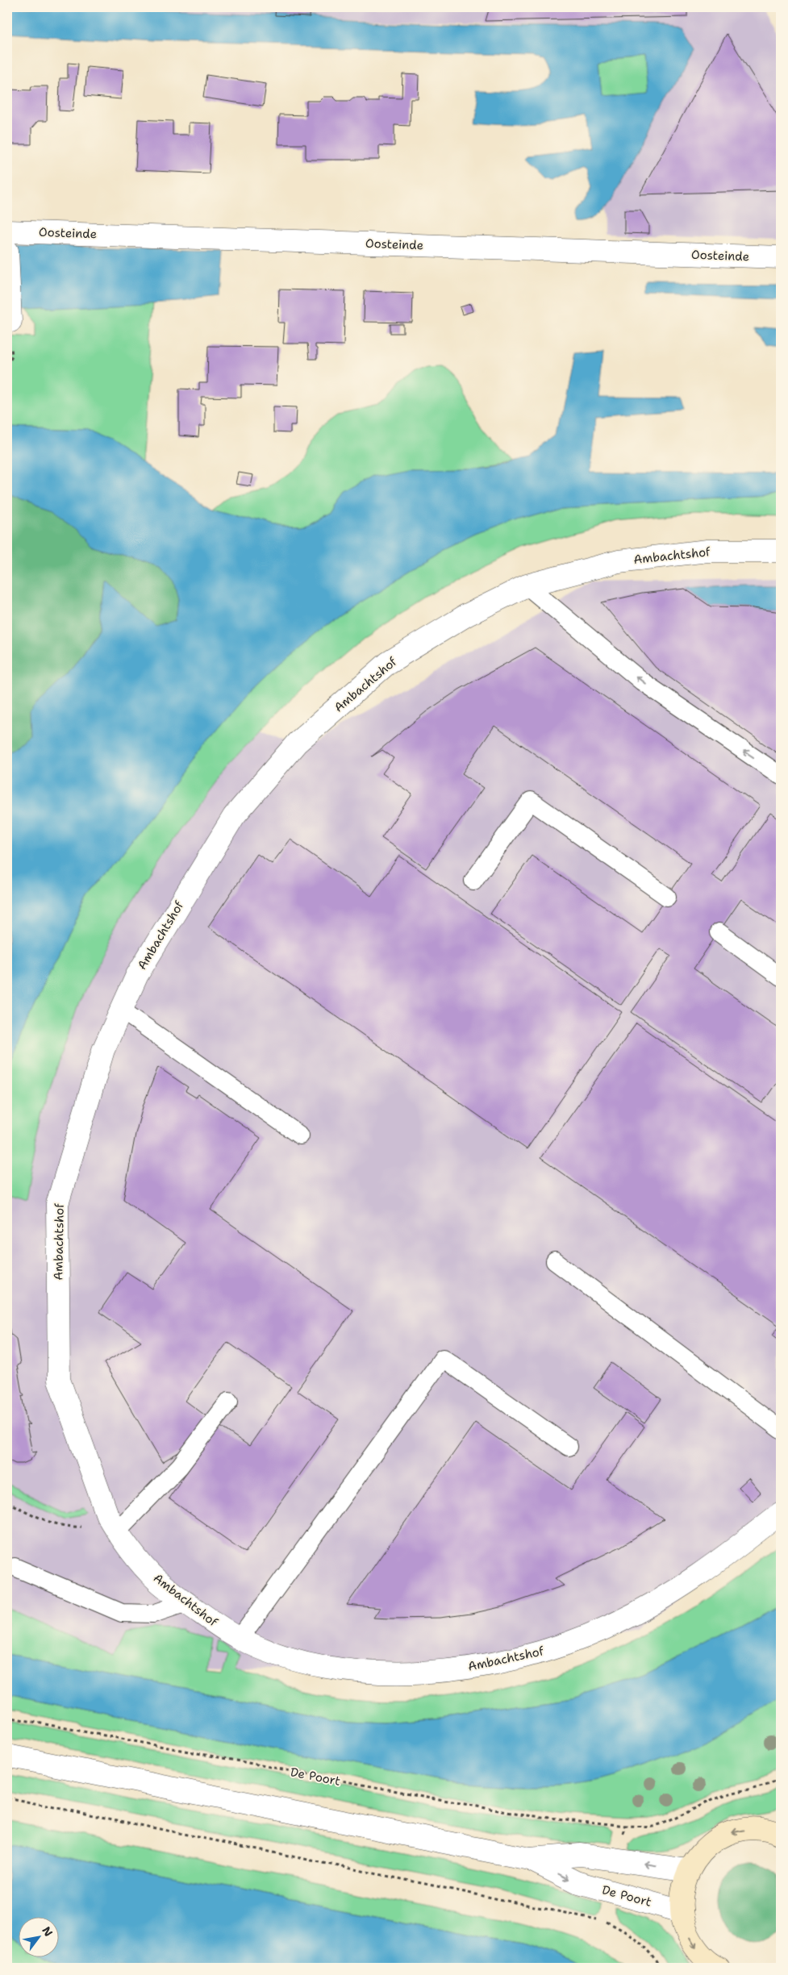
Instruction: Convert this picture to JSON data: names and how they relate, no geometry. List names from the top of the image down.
{
  "streets": {
    "street": ["Oosteinde", "Ambachtshof", "De Poort"]
  },
  "north": "top right"
}
